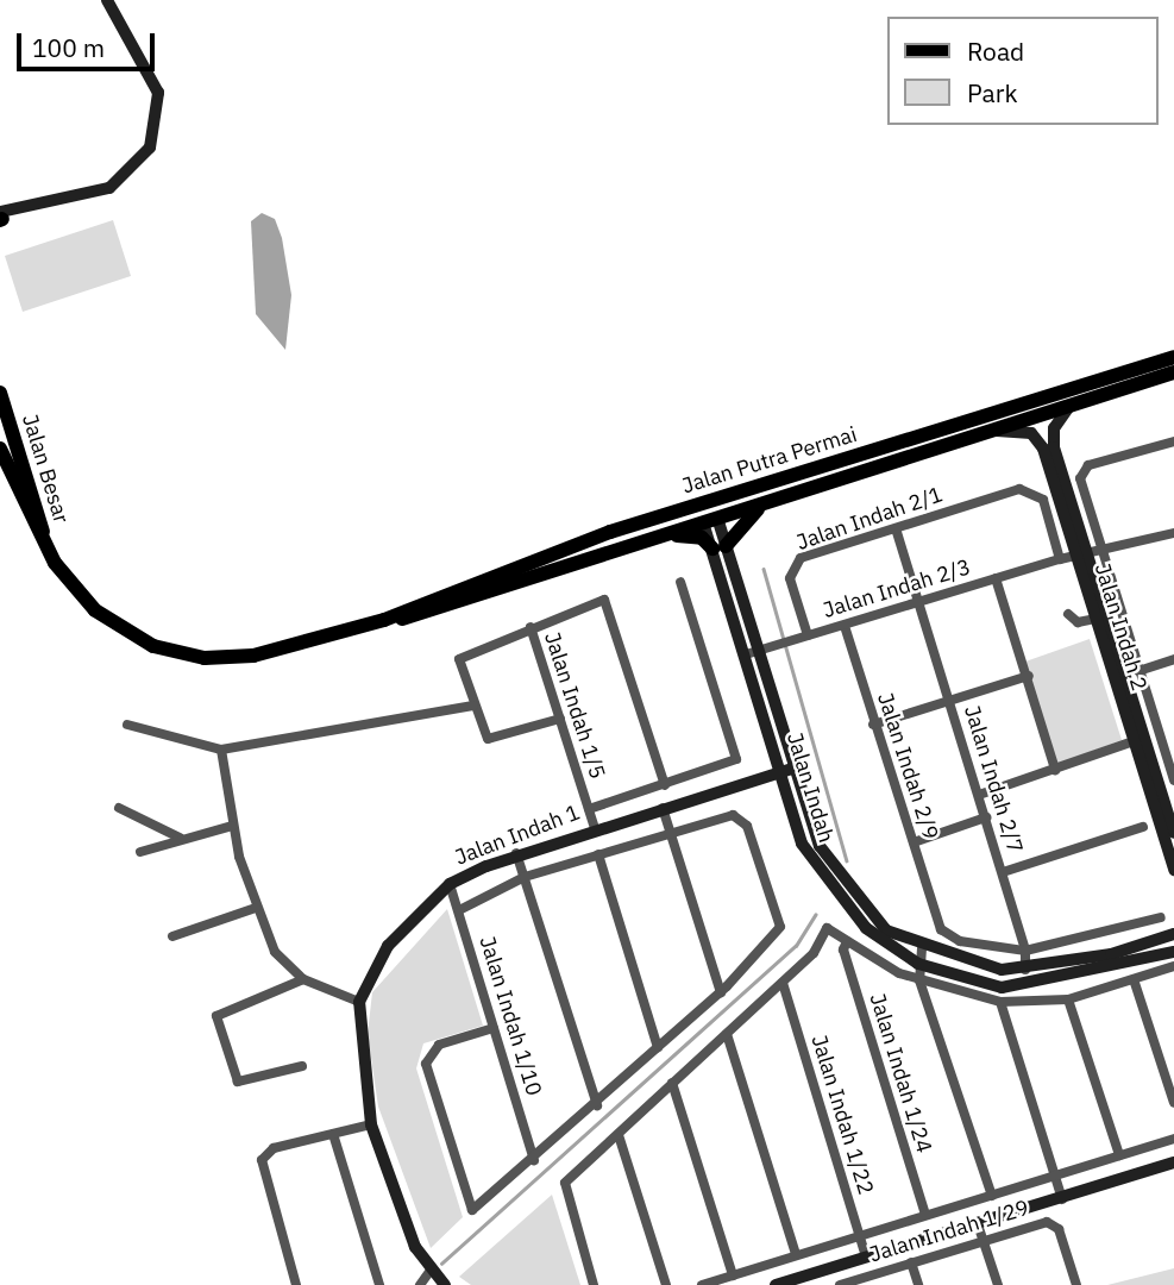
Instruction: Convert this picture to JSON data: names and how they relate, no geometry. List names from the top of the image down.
{
  "streets": {
    "main road": ["Jalan Putra Permai", "Jalan Besar"],
    "street": [
      "Jalan Indah 2/1",
      "Jalan Indah 2/3",
      "Jalan Indah 2",
      "Jalan Indah 1/5",
      "Jalan Indah 2/9",
      "Jalan Indah 2/7",
      "Jalan Indah",
      "Jalan Indah 1",
      "Jalan Indah 1/10",
      "Jalan Indah 1/24",
      "Jalan Indah 1/22",
      "Jalan Indah 1/29"
    ]
  },
  "crossings": [
    ["Jalan Putra Permai", "Jalan Besar"],
    ["Jalan Putra Permai", "Jalan Indah 2"],
    ["Jalan Putra Permai", "Jalan Indah"],
    ["Jalan Indah 2/1", "Jalan Indah 2/3"],
    ["Jalan Indah 2/1", "Jalan Indah 2/7"],
    ["Jalan Indah 2/3", "Jalan Indah 2"],
    ["Jalan Indah 2/3", "Jalan Indah 2/9"],
    ["Jalan Indah 2/3", "Jalan Indah 2/7"],
    ["Jalan Indah 2/3", "Jalan Indah"],
    ["Jalan Indah 1/5", "Jalan Indah 1"],
    ["Jalan Indah 2/9", "Jalan Indah 2/7"],
    ["Jalan Indah 2/7", "Jalan Indah"],
    ["Jalan Indah", "Jalan Indah 1"],
    ["Jalan Indah 1", "Jalan Indah 1/10"]
  ],
  "legend": ["Road", "Park"],
  "scale_bar": "100 m"
}
